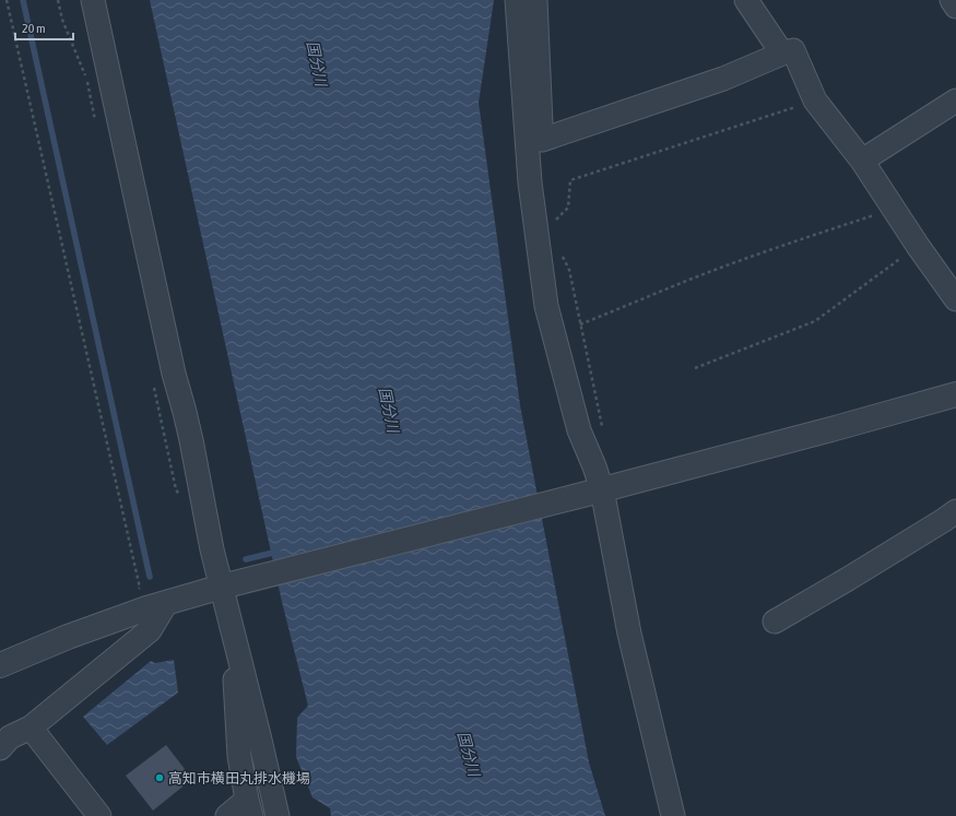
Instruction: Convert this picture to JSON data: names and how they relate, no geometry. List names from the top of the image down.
{
  "water": ["国分川"],
  "places": ["高知市横田丸排水機場"],
  "scale_bar": "20 m"
}
